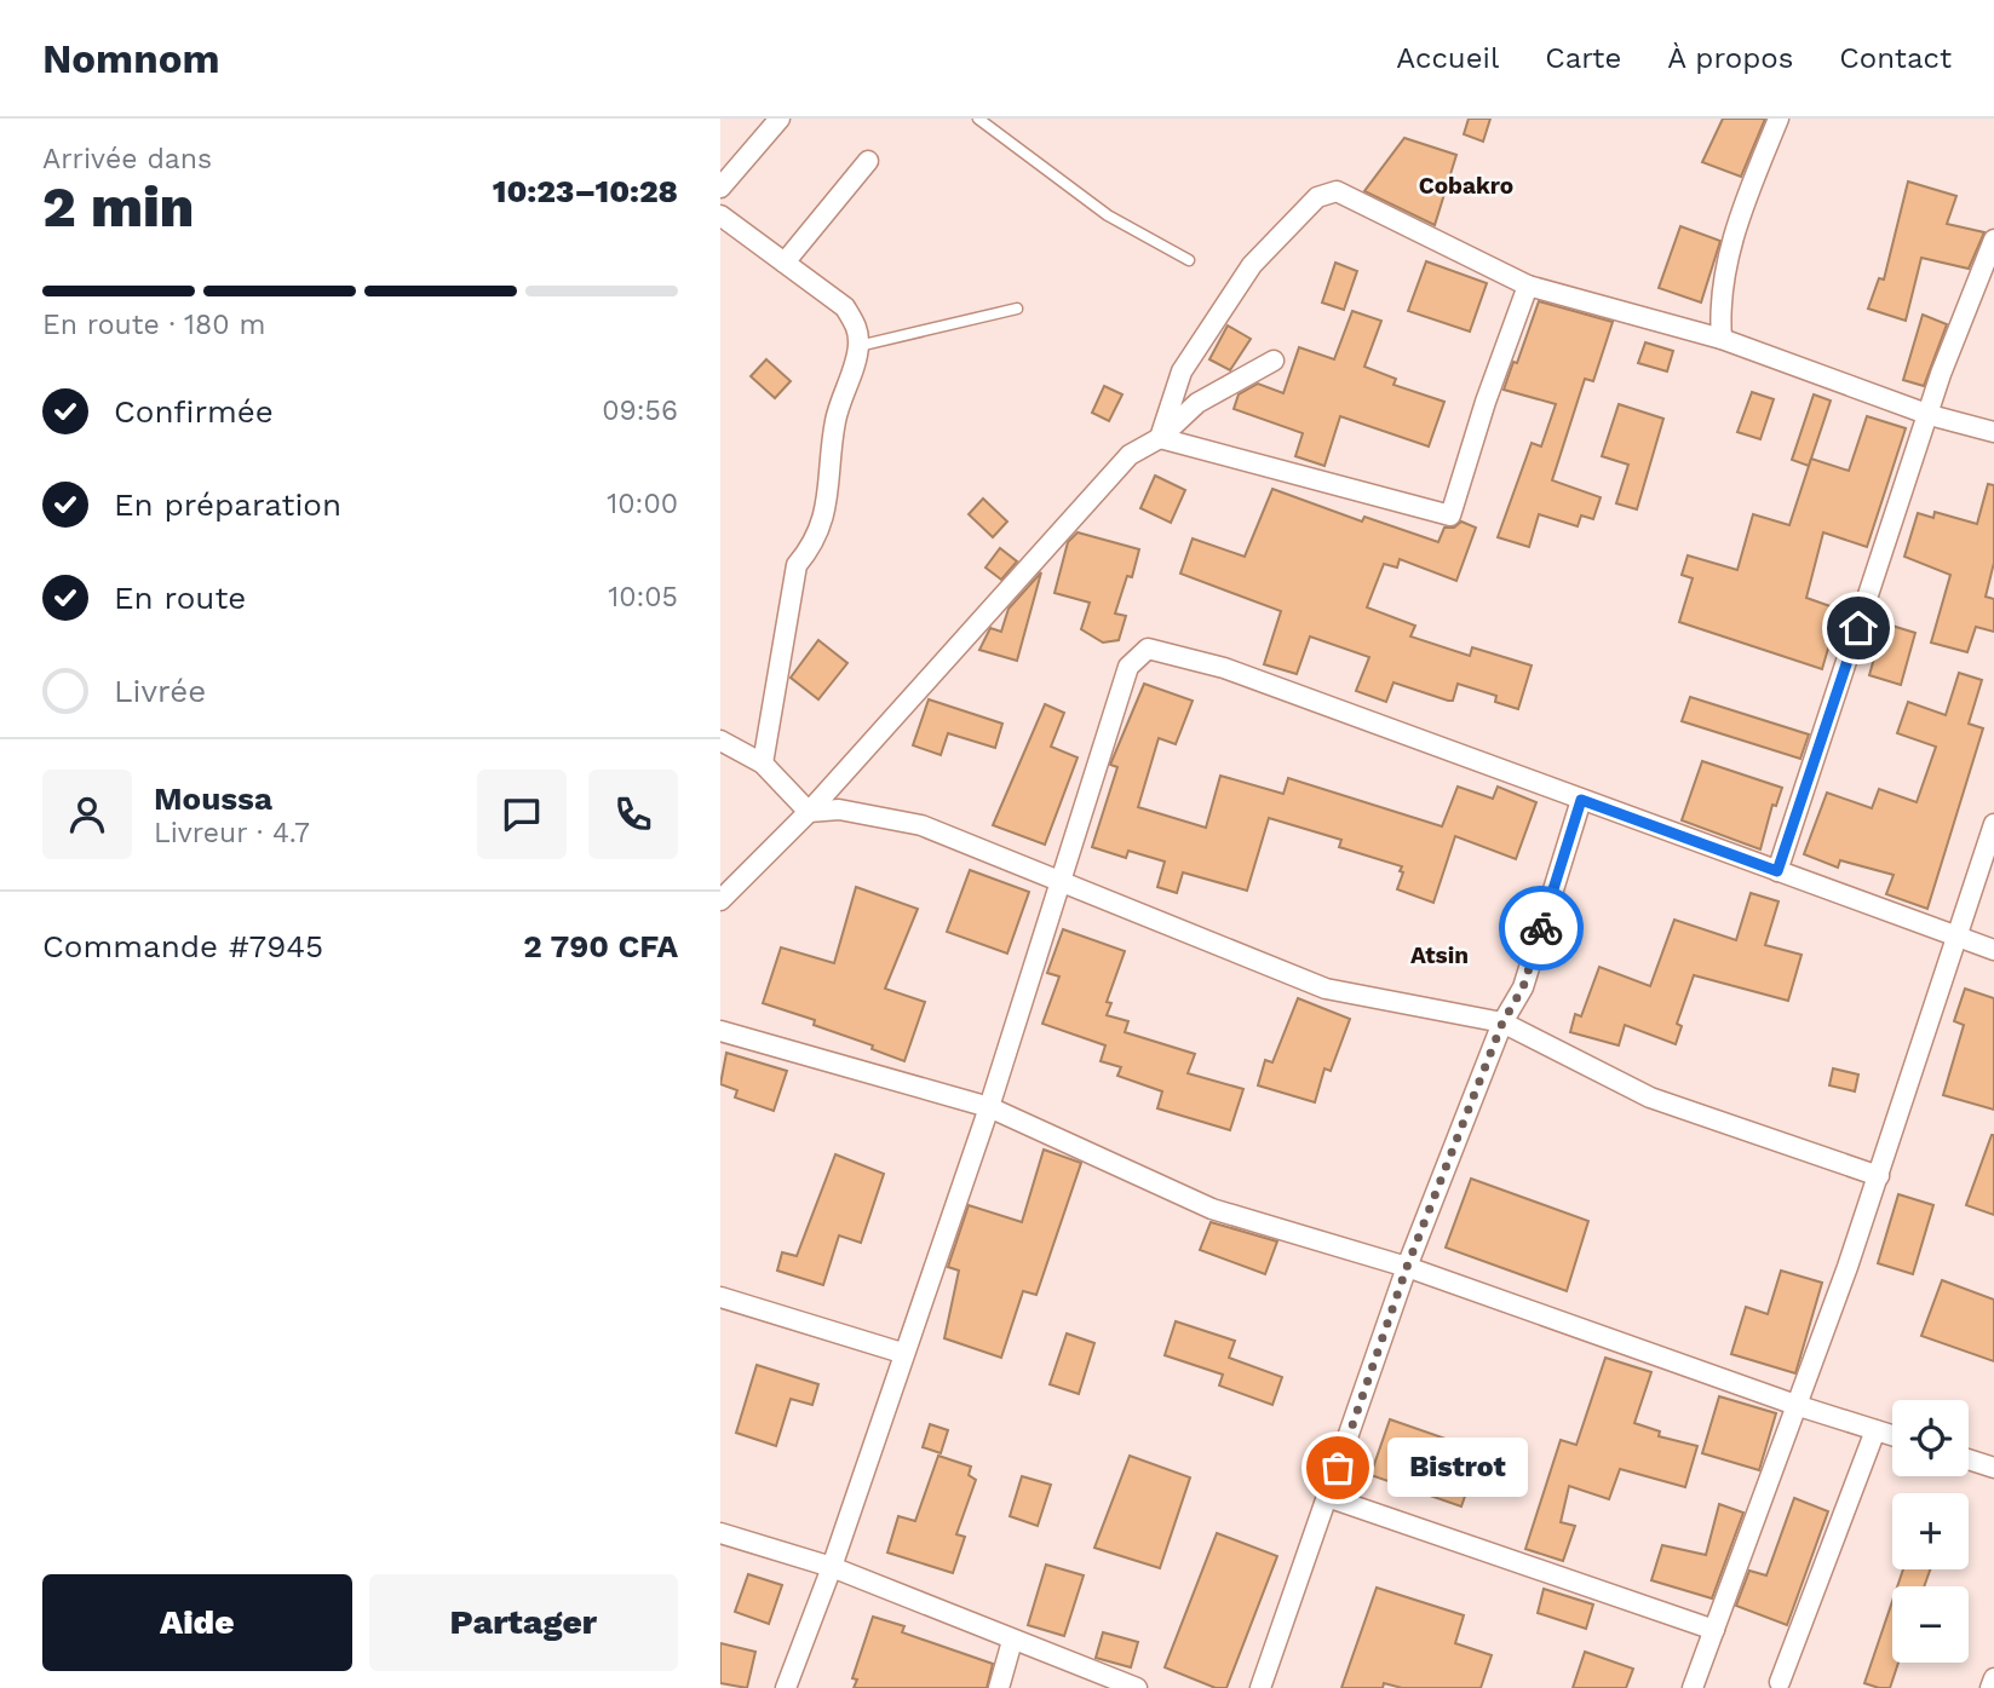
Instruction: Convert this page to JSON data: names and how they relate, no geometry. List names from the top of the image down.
{
  "districts": ["Cobakro", "Atsin"],
  "places": ["Bistrot"],
  "page": {
    "header": "Nomnom",
    "nav": [
      "Accueil",
      "Carte",
      "À propos",
      "Contact"
    ],
    "heading": ["2 min", "Arrivée dans", "10:23–10:28"],
    "panel": [
      "Moussa",
      "Livreur · 4.7",
      "Commande #7945",
      "2 790 CFA"
    ],
    "bar": "En route · 180 m",
    "list": [
      ["Confirmée", "09:56"],
      ["En préparation", "10:00"],
      ["En route", "10:05"],
      "Livrée"
    ],
    "map_buttons": ["+", "−"],
    "bubble": "Bistrot",
    "buttons": ["Aide", "Partager"]
  }
}
